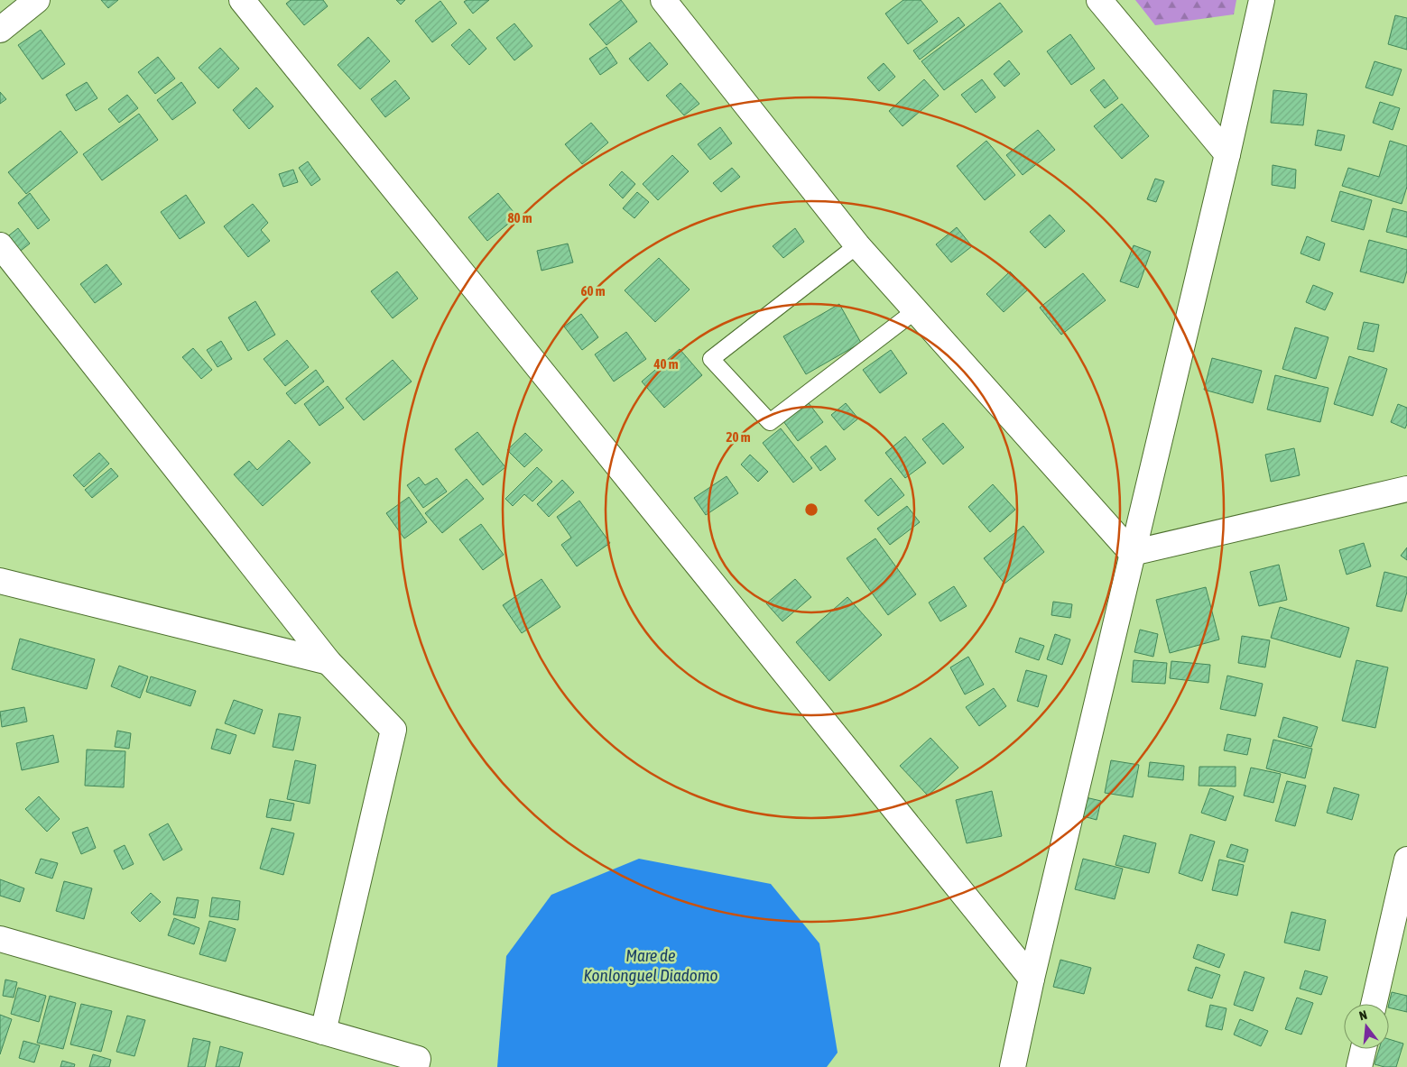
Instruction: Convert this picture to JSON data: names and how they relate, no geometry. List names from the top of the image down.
{
  "water": ["Mare de Konlonguel Diadomo"],
  "north": "top",
  "rings": [
    "80 m",
    "60 m",
    "40 m",
    "20 m"
  ]
}
